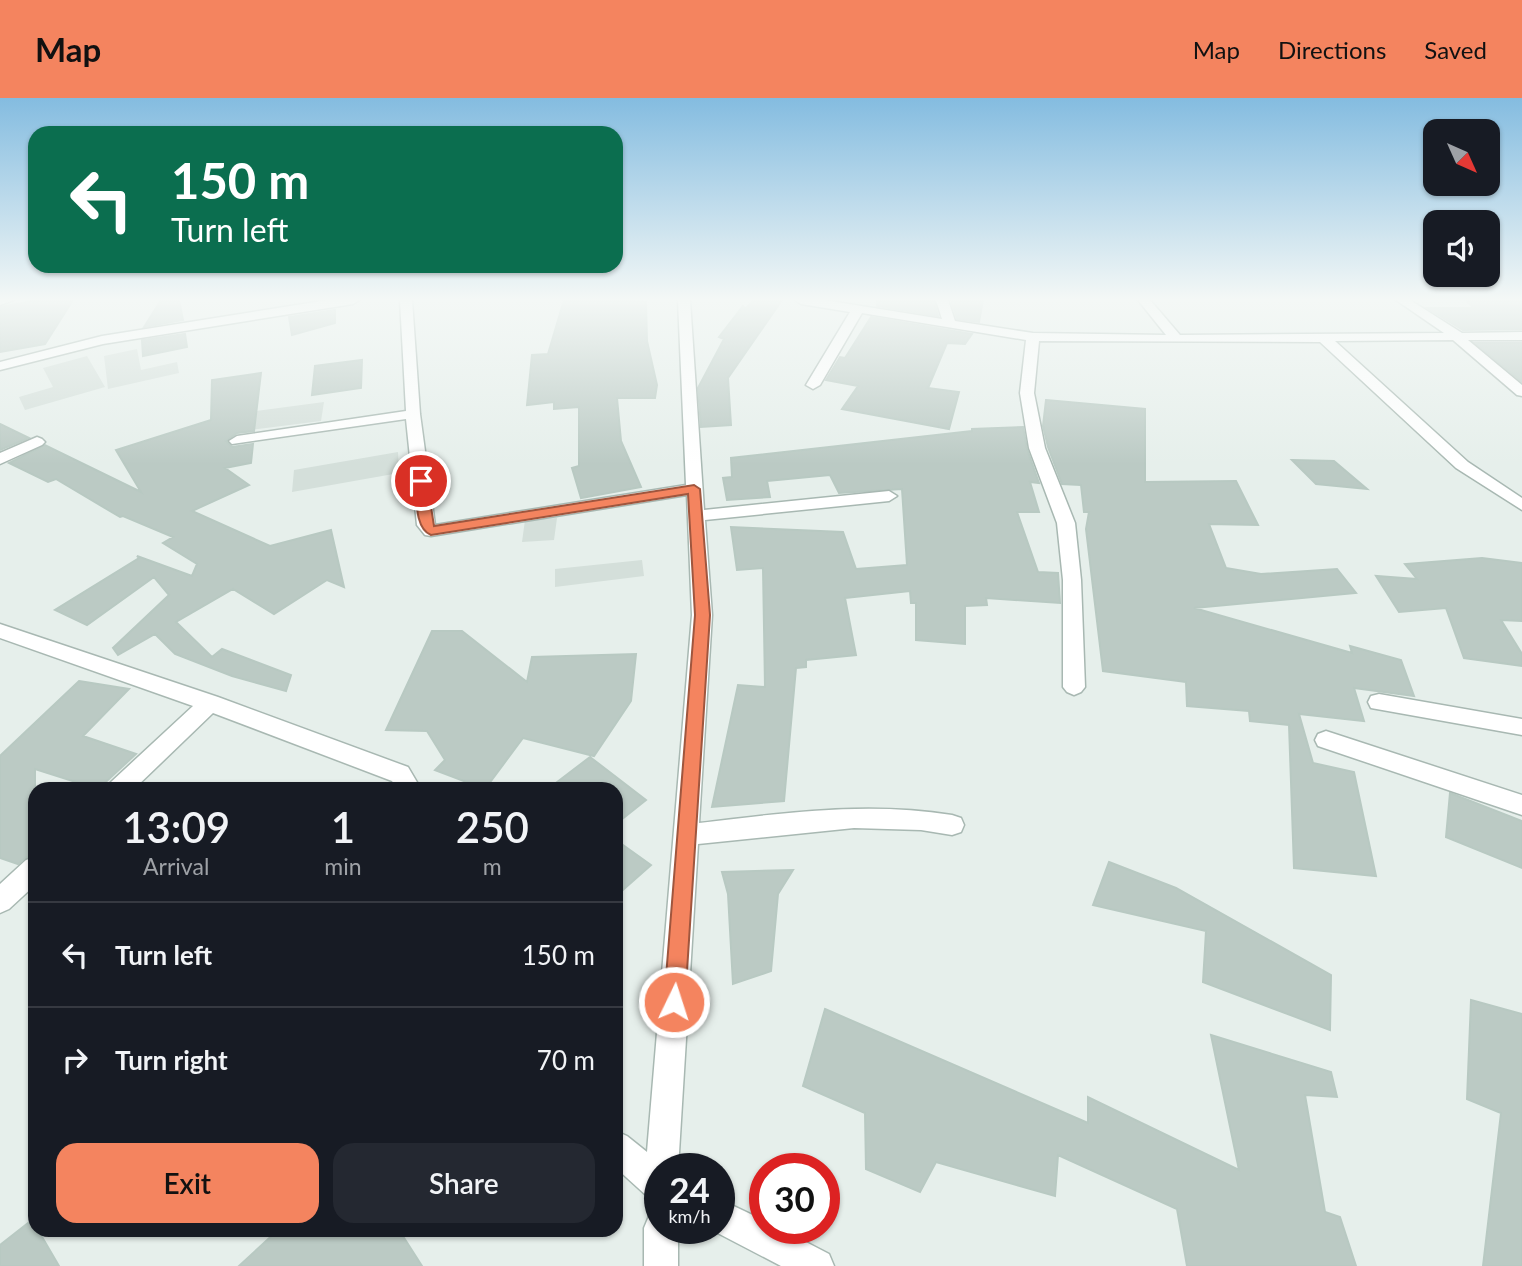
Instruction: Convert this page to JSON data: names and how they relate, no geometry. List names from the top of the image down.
{
  "north": "bottom right",
  "page": {
    "header": "Map",
    "nav": ["Map", "Directions", "Saved"],
    "turn": ["150 m", "Turn left"],
    "eta": [
      "13:09",
      "Arrival",
      "1",
      "min",
      "250",
      "m"
    ],
    "list": [
      {
        "name": "Turn left",
        "value": "150 m"
      },
      {
        "name": "Turn right",
        "value": "70 m"
      }
    ],
    "buttons": ["Exit", "Share"],
    "speed": "24 km/h",
    "limit": "30"
  }
}
